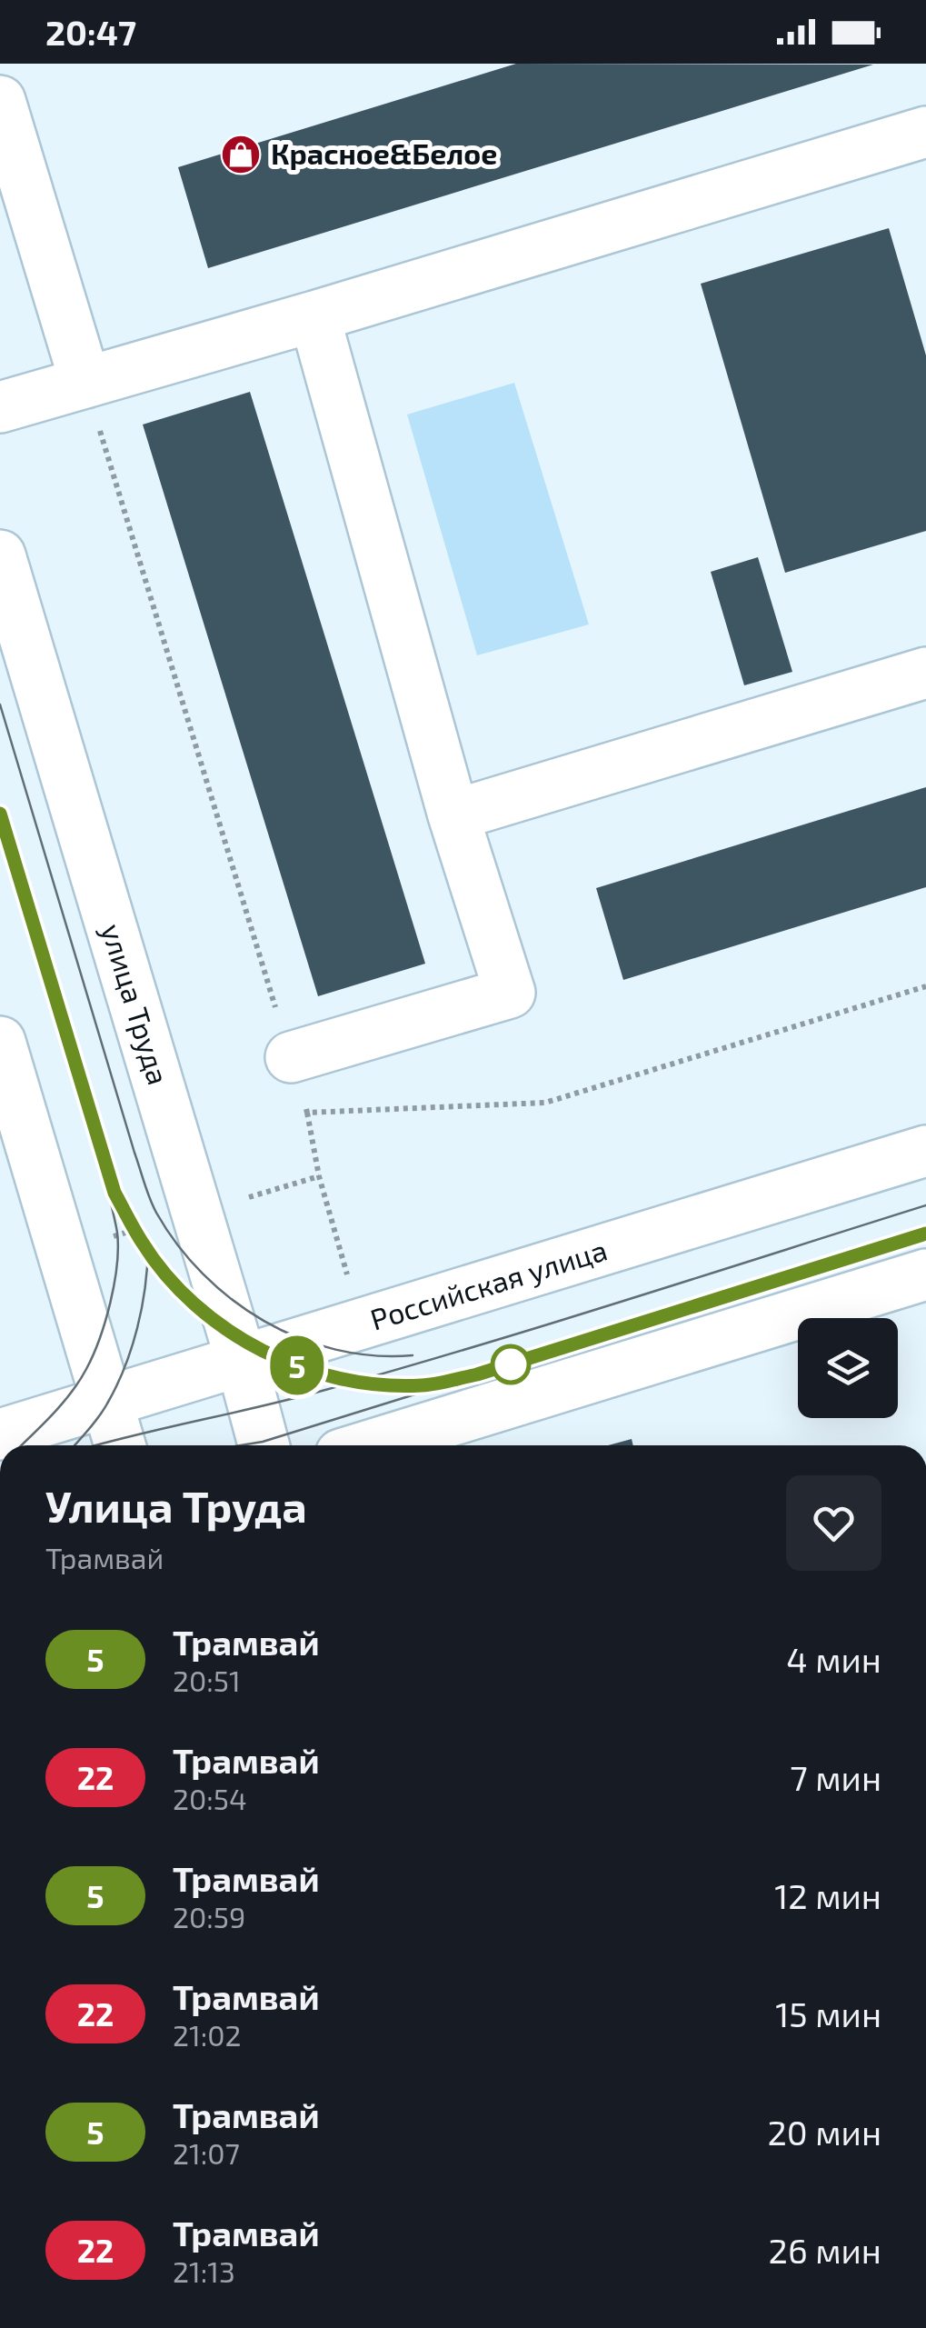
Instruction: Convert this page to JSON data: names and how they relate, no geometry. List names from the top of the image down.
{
  "streets": {
    "main road": ["улица Труда", "Российская улица"]
  },
  "crossings": [
    ["улица Труда", "Российская улица"]
  ],
  "places": {
    "shop": ["Красное&Белое"]
  },
  "lines": ["tram line 5"],
  "page": {
    "status": "20:47",
    "on_map": "5",
    "heading": ["Улица Труда", "Трамвай"],
    "list": [
      {
        "mark": "5",
        "name": "Трамвай",
        "note": "20:51",
        "value": "4 мин"
      },
      {
        "mark": "22",
        "name": "Трамвай",
        "note": "20:54",
        "value": "7 мин"
      },
      {
        "mark": "5",
        "name": "Трамвай",
        "note": "20:59",
        "value": "12 мин"
      },
      {
        "mark": "22",
        "name": "Трамвай",
        "note": "21:02",
        "value": "15 мин"
      },
      {
        "mark": "5",
        "name": "Трамвай",
        "note": "21:07",
        "value": "20 мин"
      },
      {
        "mark": "22",
        "name": "Трамвай",
        "note": "21:13",
        "value": "26 мин"
      }
    ]
  }
}
